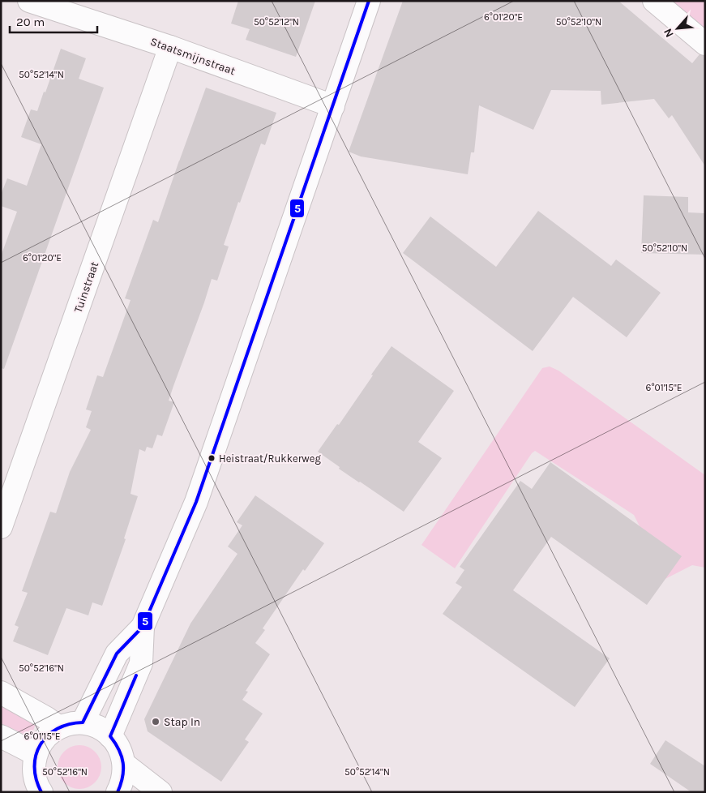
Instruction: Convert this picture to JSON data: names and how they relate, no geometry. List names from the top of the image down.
{
  "streets": {
    "street": ["Staatsmijnstraat", "Tuinstraat"]
  },
  "crossings": [
    ["Staatsmijnstraat", "Tuinstraat"]
  ],
  "places": ["Heistraat/Rukkerweg", "Stap In"],
  "lines": ["transit line 5"],
  "scale_bar": "20 m",
  "north": "bottom left",
  "coordinates": [
    "6°01'20\"E",
    "50°52'12\"N",
    "50°52'10\"N",
    "50°52'14\"N",
    "6°01'15\"E",
    "50°52'16\"N"
  ]
}
